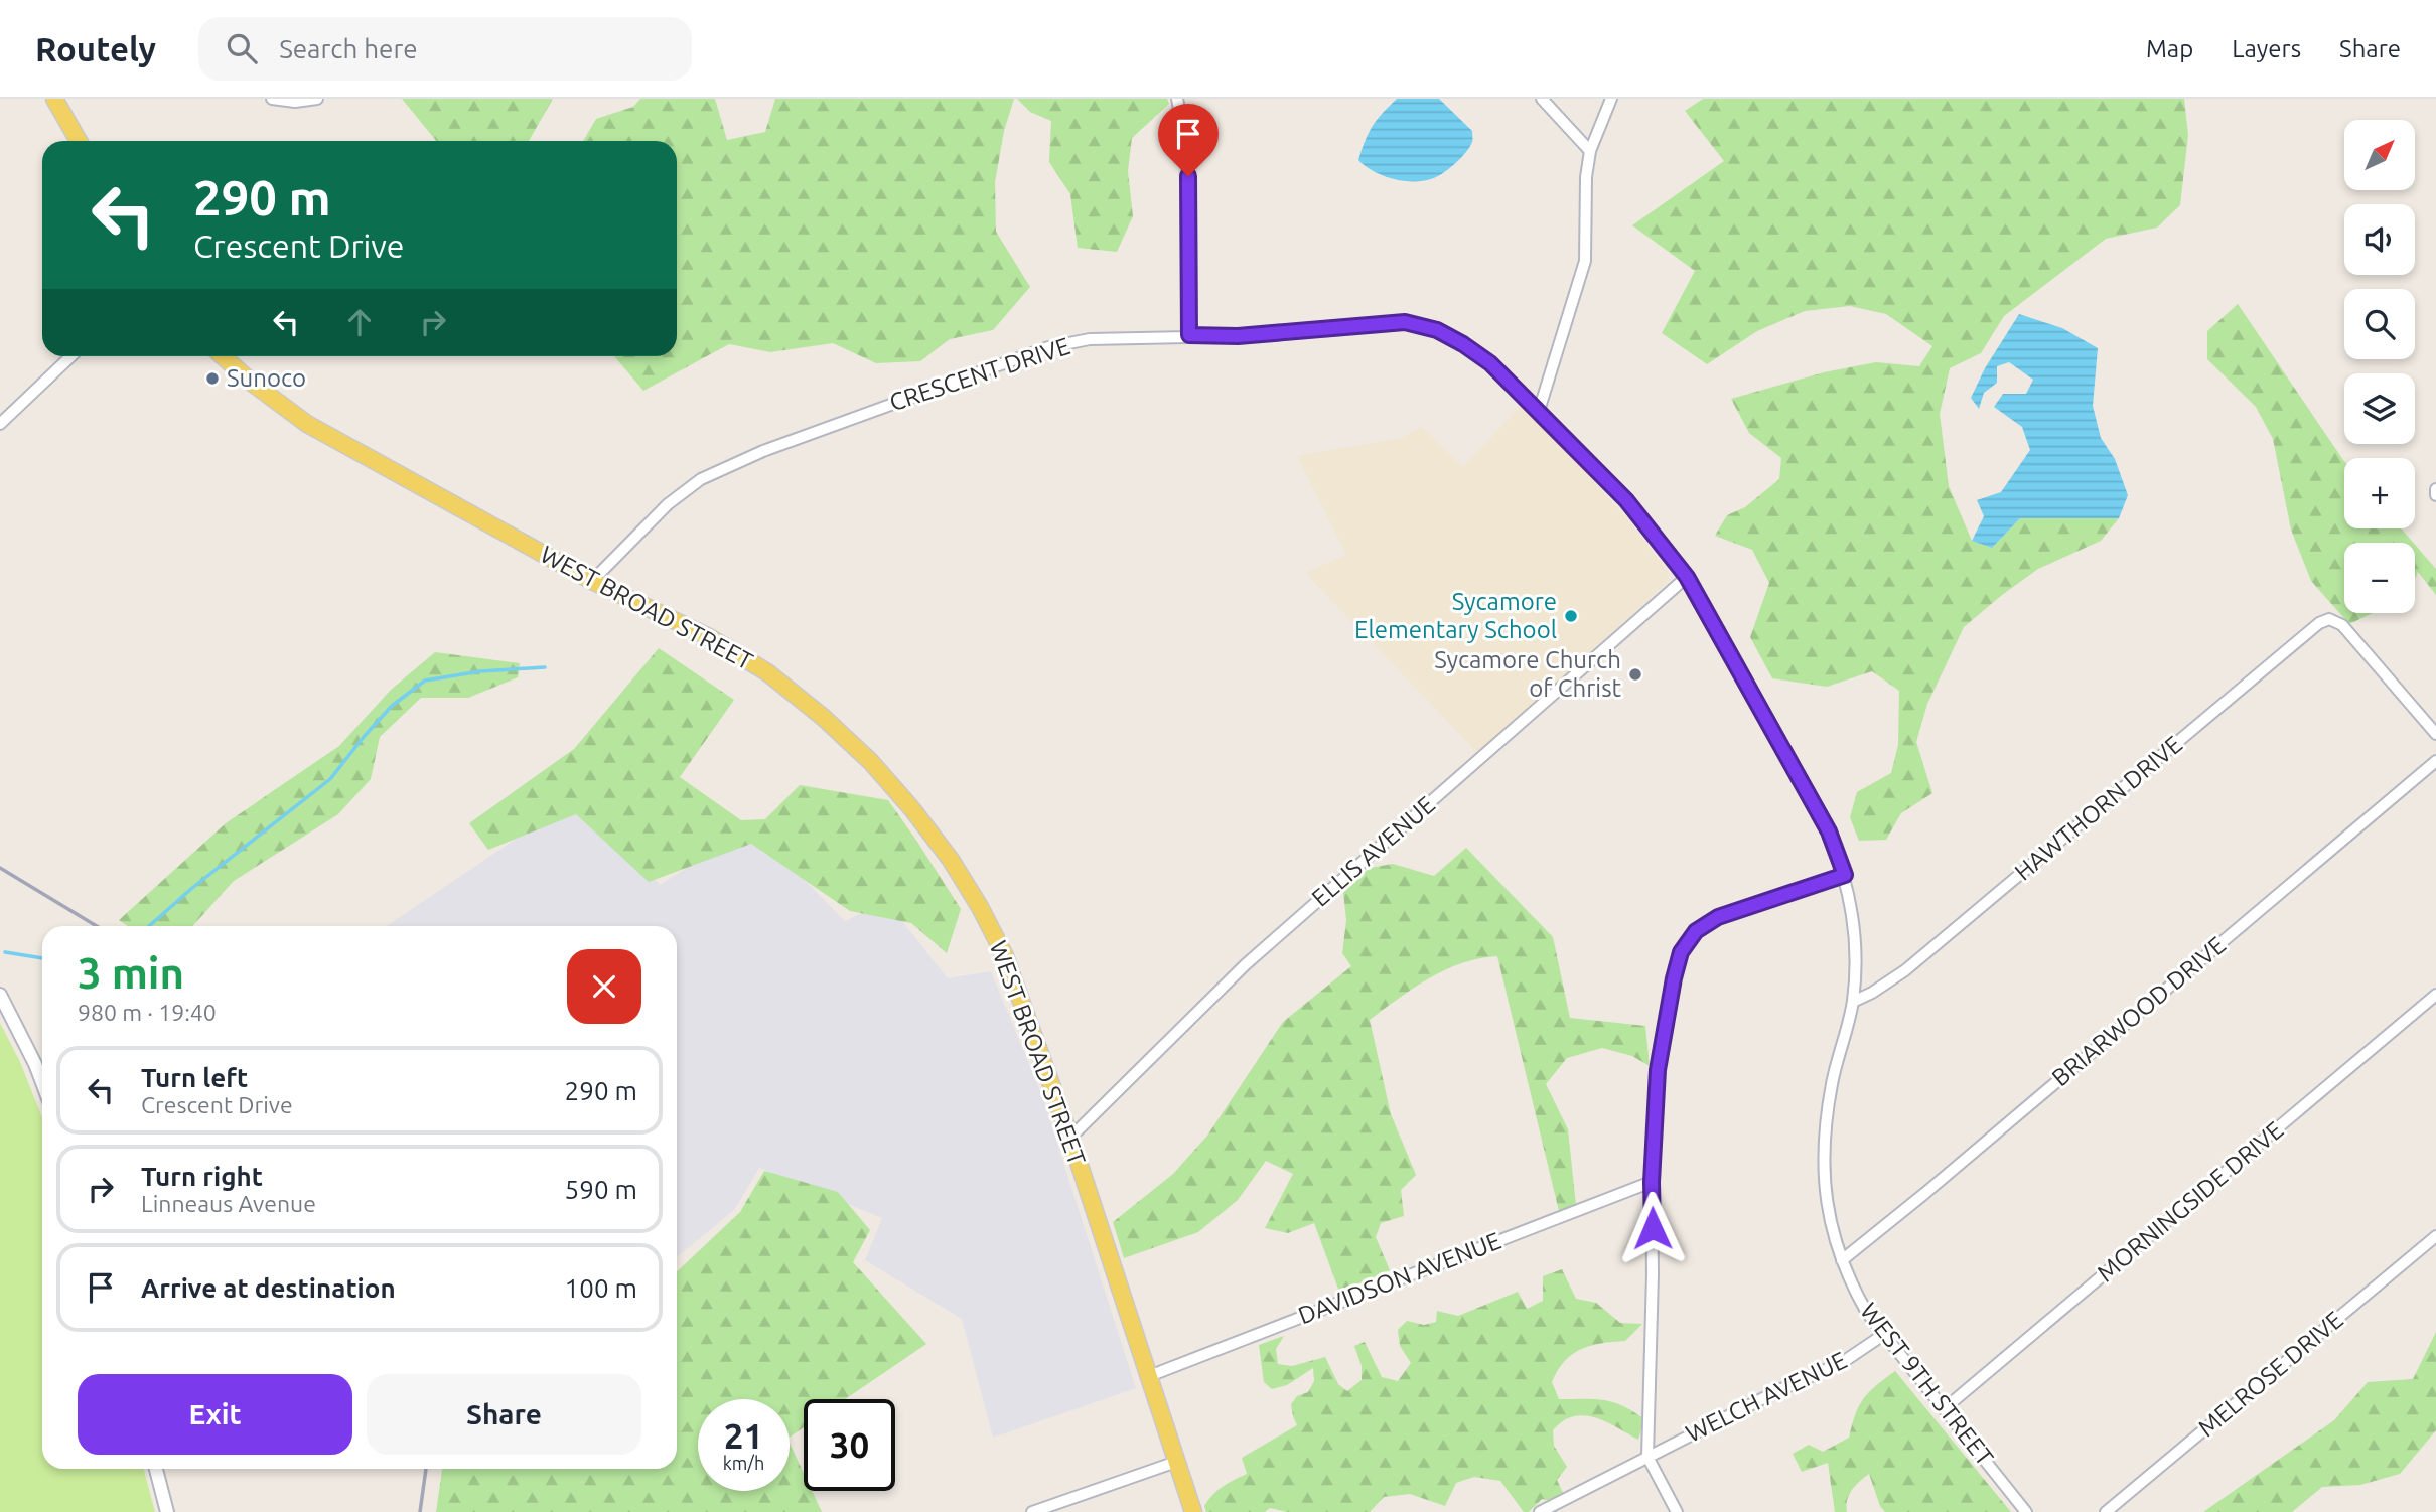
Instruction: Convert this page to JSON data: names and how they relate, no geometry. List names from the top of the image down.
{
  "streets": {
    "main road": ["WEST BROAD STREET"],
    "street": [
      "CRESCENT DRIVE",
      "HAWTHORN DRIVE",
      "ELLIS AVENUE",
      "BRIARWOOD DRIVE",
      "MORNINGSIDE DRIVE",
      "DAVIDSON AVENUE",
      "MELROSE DRIVE",
      "WEST 9TH STREET",
      "WELCH AVENUE"
    ]
  },
  "crossings": [
    ["CRESCENT DRIVE", "WEST BROAD STREET"],
    ["CRESCENT DRIVE", "ELLIS AVENUE"],
    ["CRESCENT DRIVE", "WEST 9TH STREET"],
    ["WEST BROAD STREET", "ELLIS AVENUE"],
    ["WEST BROAD STREET", "DAVIDSON AVENUE"],
    ["HAWTHORN DRIVE", "WEST 9TH STREET"],
    ["BRIARWOOD DRIVE", "WEST 9TH STREET"],
    ["MORNINGSIDE DRIVE", "WEST 9TH STREET"],
    ["WEST 9TH STREET", "WELCH AVENUE"]
  ],
  "places": ["Sunoco", "Sycamore Elementary School", "Sycamore Church of Christ"],
  "north": "top right",
  "page": {
    "header": "Routely",
    "search": "Search here",
    "nav": ["Map", "Layers", "Share"],
    "map_buttons": ["+", "−"],
    "turn": ["290 m", "Crescent Drive"],
    "heading": ["3 min", "980 m · 19:40"],
    "list": [
      {
        "name": "Turn left",
        "note": "Crescent Drive",
        "value": "290 m"
      },
      {
        "name": "Turn right",
        "note": "Linneaus Avenue",
        "value": "590 m"
      },
      {
        "name": "Arrive at destination",
        "value": "100 m"
      }
    ],
    "buttons": ["Exit", "Share"],
    "speed": "21 km/h",
    "limit": "30"
  }
}
